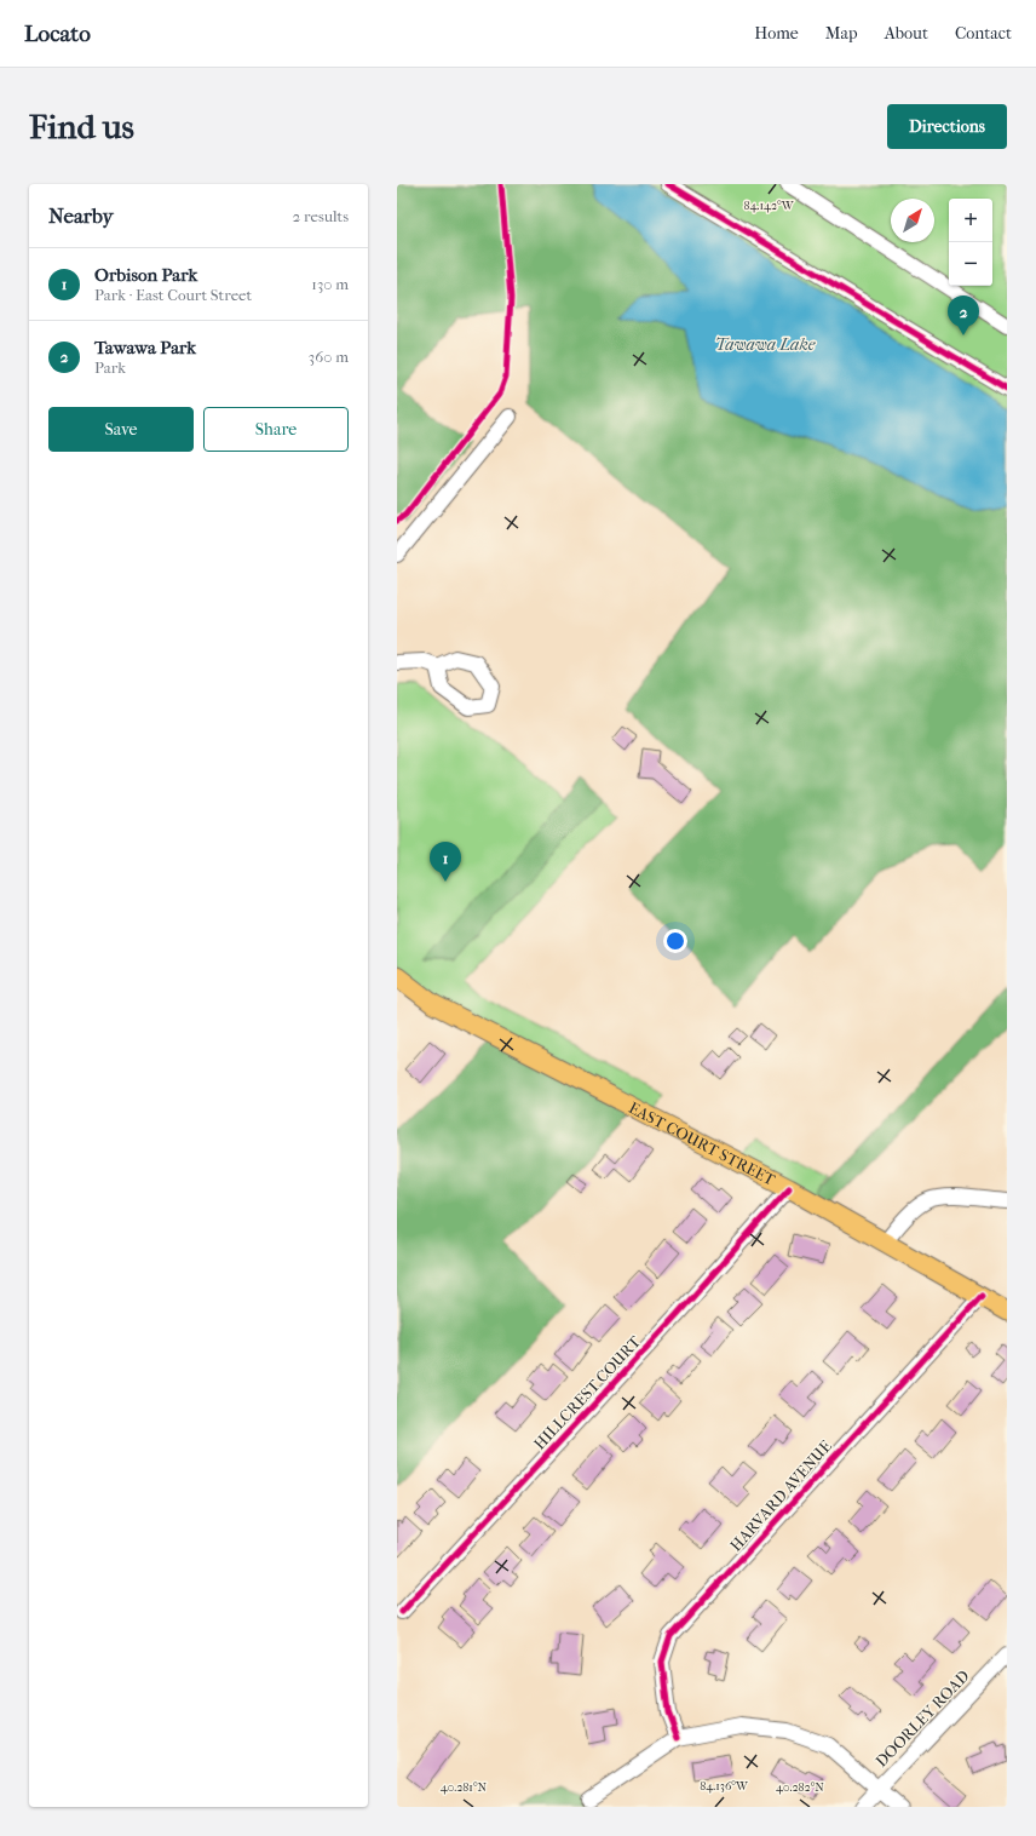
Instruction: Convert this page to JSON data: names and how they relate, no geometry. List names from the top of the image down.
{
  "streets": {
    "main road": ["EAST COURT STREET"],
    "street": ["HILLCREST COURT", "HARVARD AVENUE", "DOORLEY ROAD"]
  },
  "crossings": [
    ["EAST COURT STREET", "HILLCREST COURT"],
    ["EAST COURT STREET", "HARVARD AVENUE"]
  ],
  "water": ["Tawawa Lake"],
  "north": "top right",
  "page": {
    "header": "Locato",
    "nav": [
      "Home",
      "Map",
      "About",
      "Contact"
    ],
    "buttons": [
      "Directions",
      ["Save", "Share"]
    ],
    "title": "Find us",
    "heading": ["Nearby", "2 results"],
    "map_buttons": ["+", "−"],
    "list": [
      {
        "mark": "1",
        "name": "Orbison Park",
        "note": "Park · East Court Street",
        "value": "130 m"
      },
      {
        "mark": "2",
        "name": "Tawawa Park",
        "note": "Park",
        "value": "360 m"
      }
    ],
    "pins": ["2", "1"]
  },
  "coordinates": [
    "84.142°W",
    "84.136°W",
    "40.281°N",
    "40.282°N"
  ]
}
